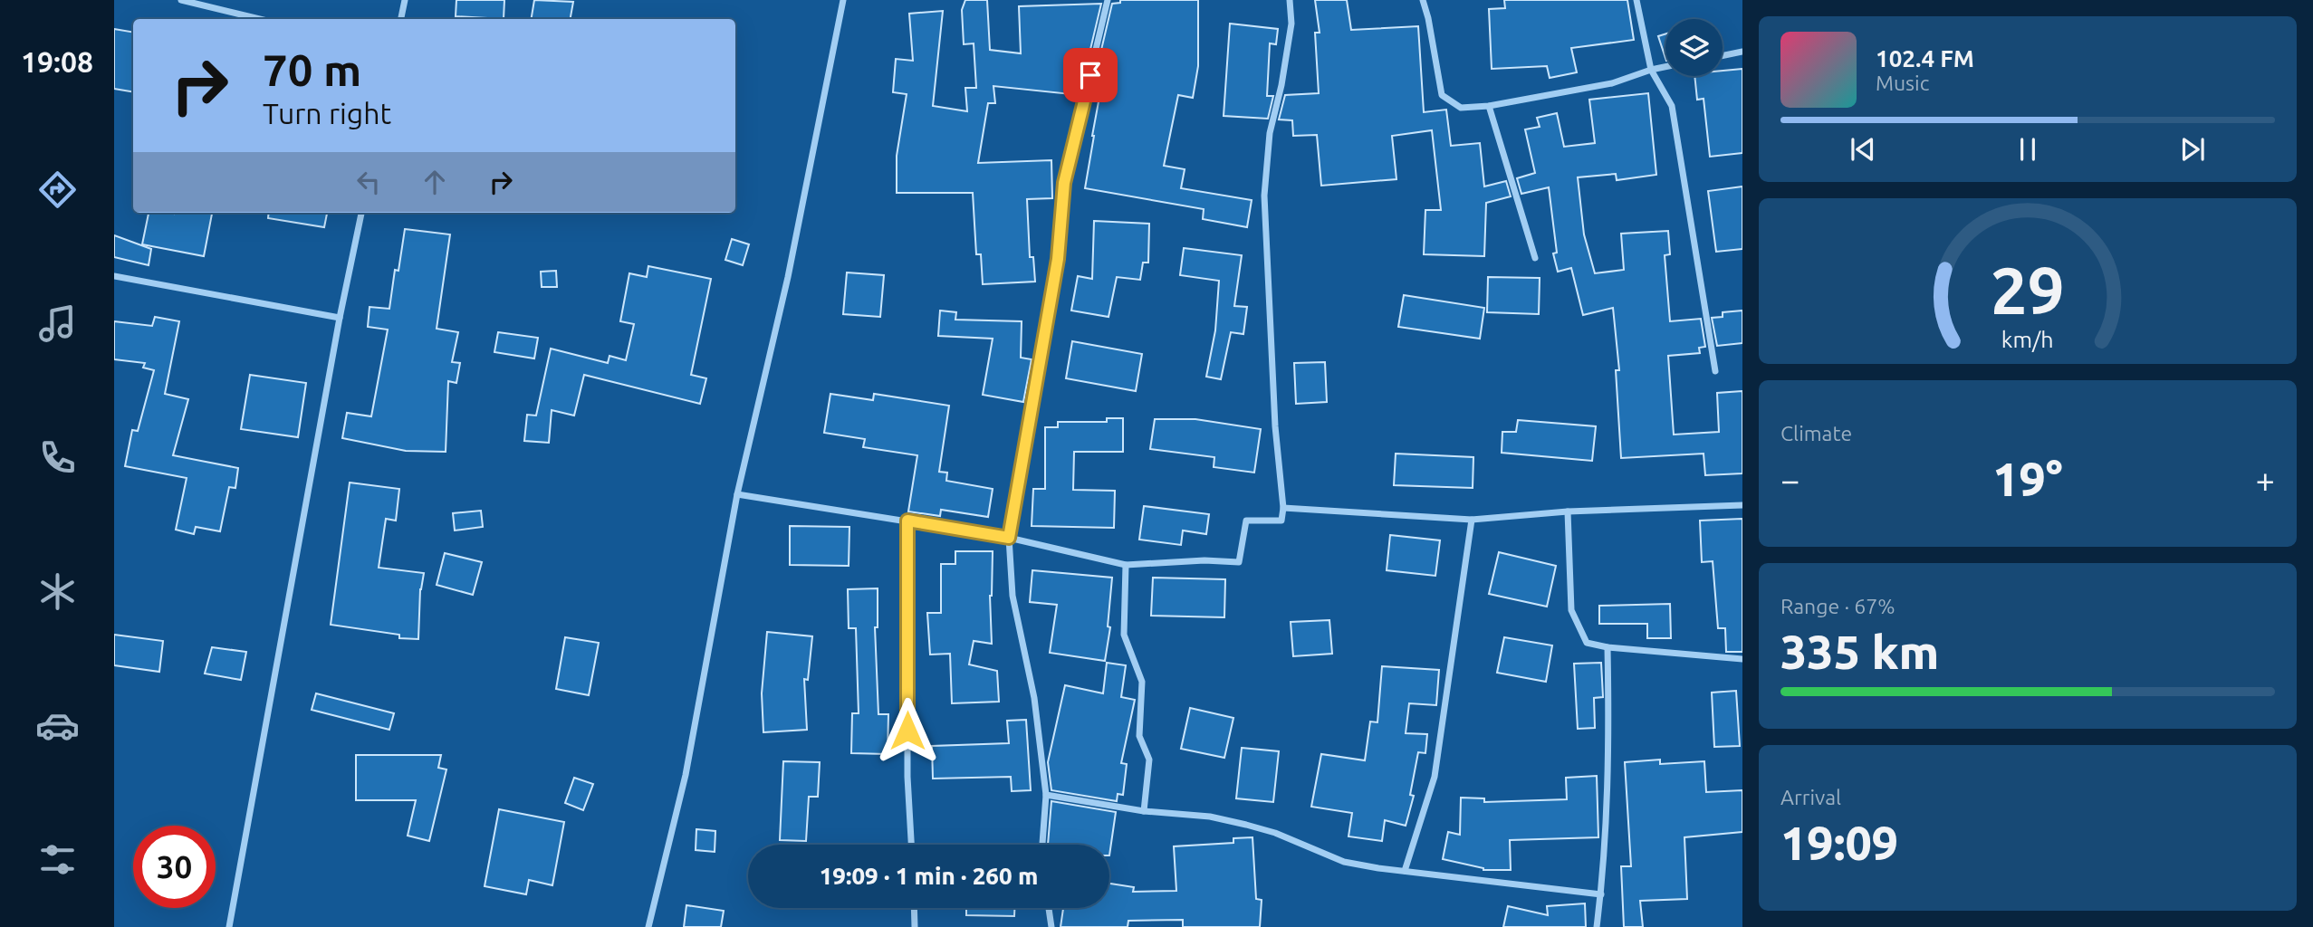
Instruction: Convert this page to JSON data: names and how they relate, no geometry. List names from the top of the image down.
{
  "page": {
    "tabs": "19:08",
    "turn": ["70 m", "Turn right"],
    "song": ["102.4 FM", "Music"],
    "tile": [
      "Climate",
      ["Range · 67%", "335 km"],
      ["Arrival", "19:09"]
    ],
    "heat": ["−", "19°", "+"],
    "limit": "30",
    "trip": "19:09 · 1 min · 260 m",
    "gauge": ["29", "km/h"]
  }
}
